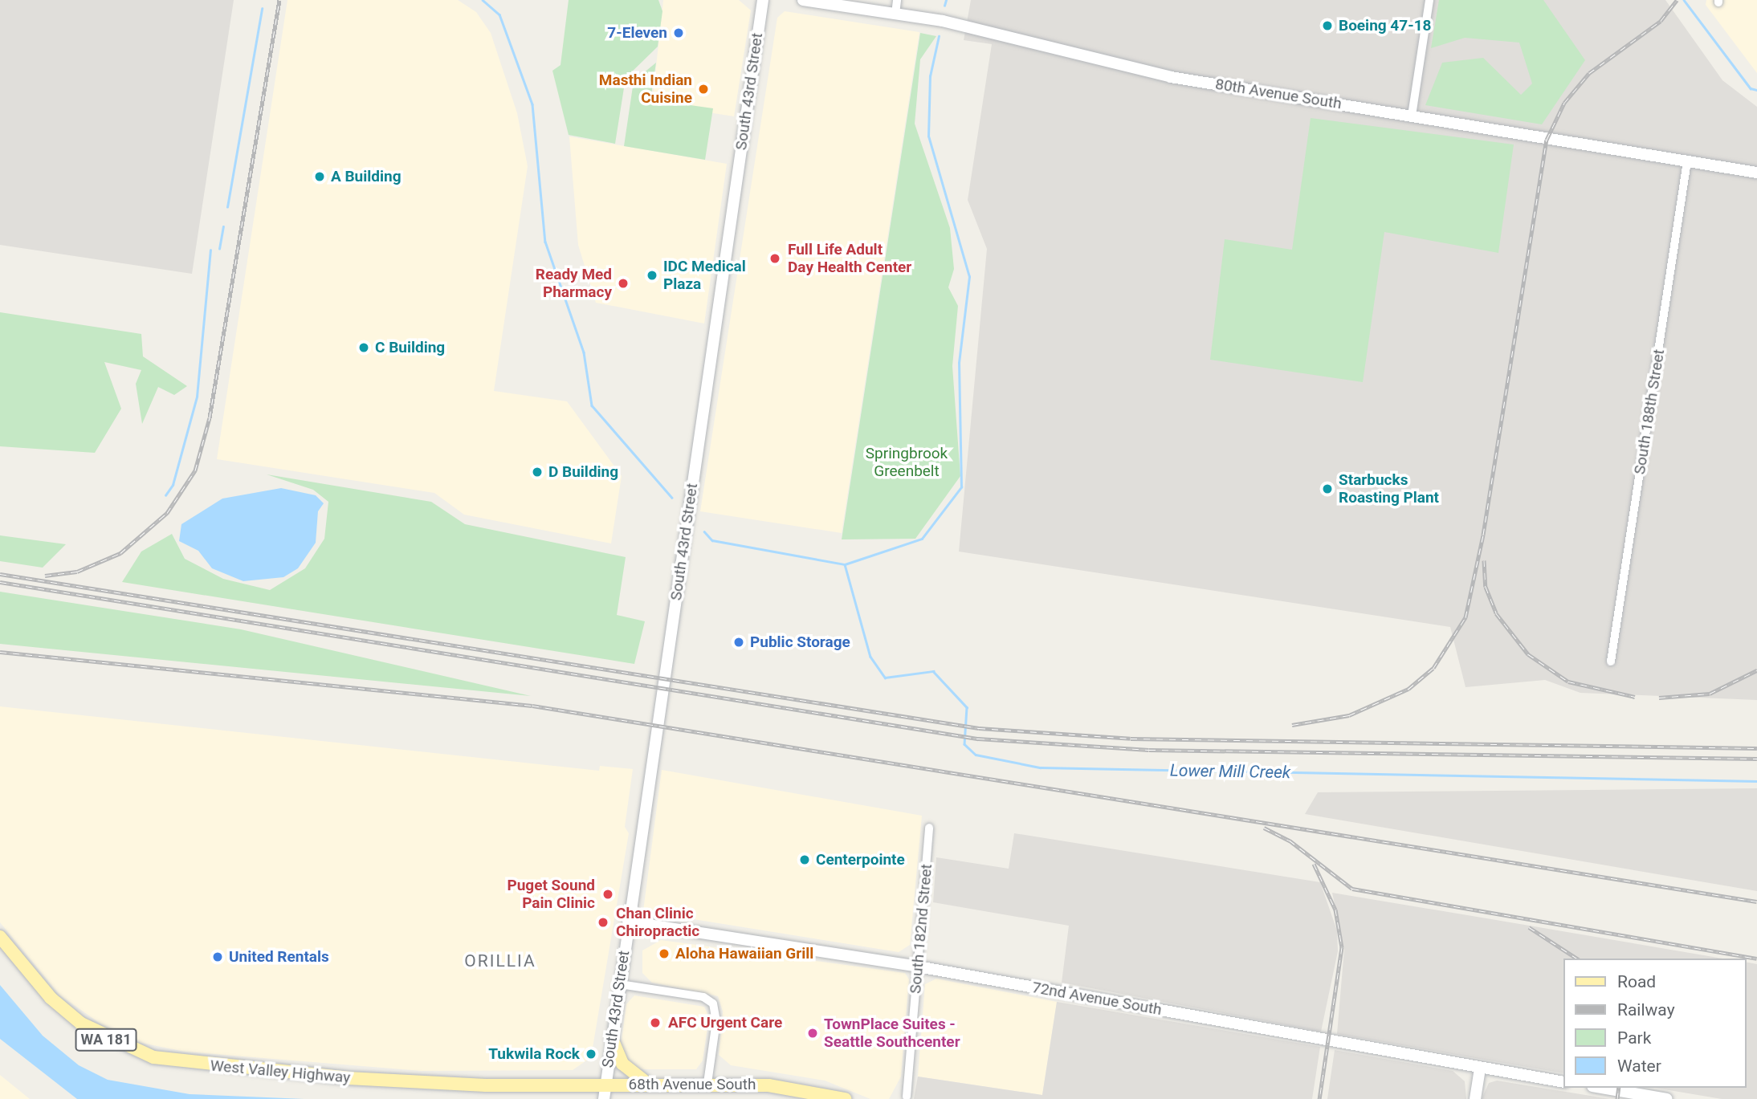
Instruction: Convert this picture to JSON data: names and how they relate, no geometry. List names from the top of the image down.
{
  "streets": {
    "main road": ["WA 181", "West Valley Highway", "68th Avenue South"],
    "street": [
      "South 43rd Street",
      "80th Avenue South",
      "South 188th Street",
      "South 182nd Street",
      "72nd Avenue South"
    ]
  },
  "crossings": [
    ["South 43rd Street", "72nd Avenue South"],
    ["South 43rd Street", "West Valley Highway"],
    ["South 43rd Street", "68th Avenue South"],
    ["80th Avenue South", "South 188th Street"],
    ["South 182nd Street", "72nd Avenue South"],
    ["West Valley Highway", "68th Avenue South"]
  ],
  "districts": ["ORILLIA"],
  "water": ["Lower Mill Creek"],
  "parks": ["Springbrook Greenbelt"],
  "places": [
    "Boeing 47-18",
    "7-Eleven",
    "Masthi Indian Cuisine",
    "A Building",
    "Full Life Adult Day Health Center",
    "IDC Medical Plaza",
    "Ready Med Pharmacy",
    "C Building",
    "D Building",
    "Starbucks Roasting Plant",
    "Public Storage",
    "Centerpointe",
    "Puget Sound Pain Clinic",
    "Chan Clinic Chiropractic",
    "Aloha Hawaiian Grill",
    "United Rentals",
    "AFC Urgent Care",
    "TownPlace Suites - Seattle Southcenter",
    "Tukwila Rock"
  ],
  "legend": [
    "Road",
    "Railway",
    "Park",
    "Water"
  ]
}
